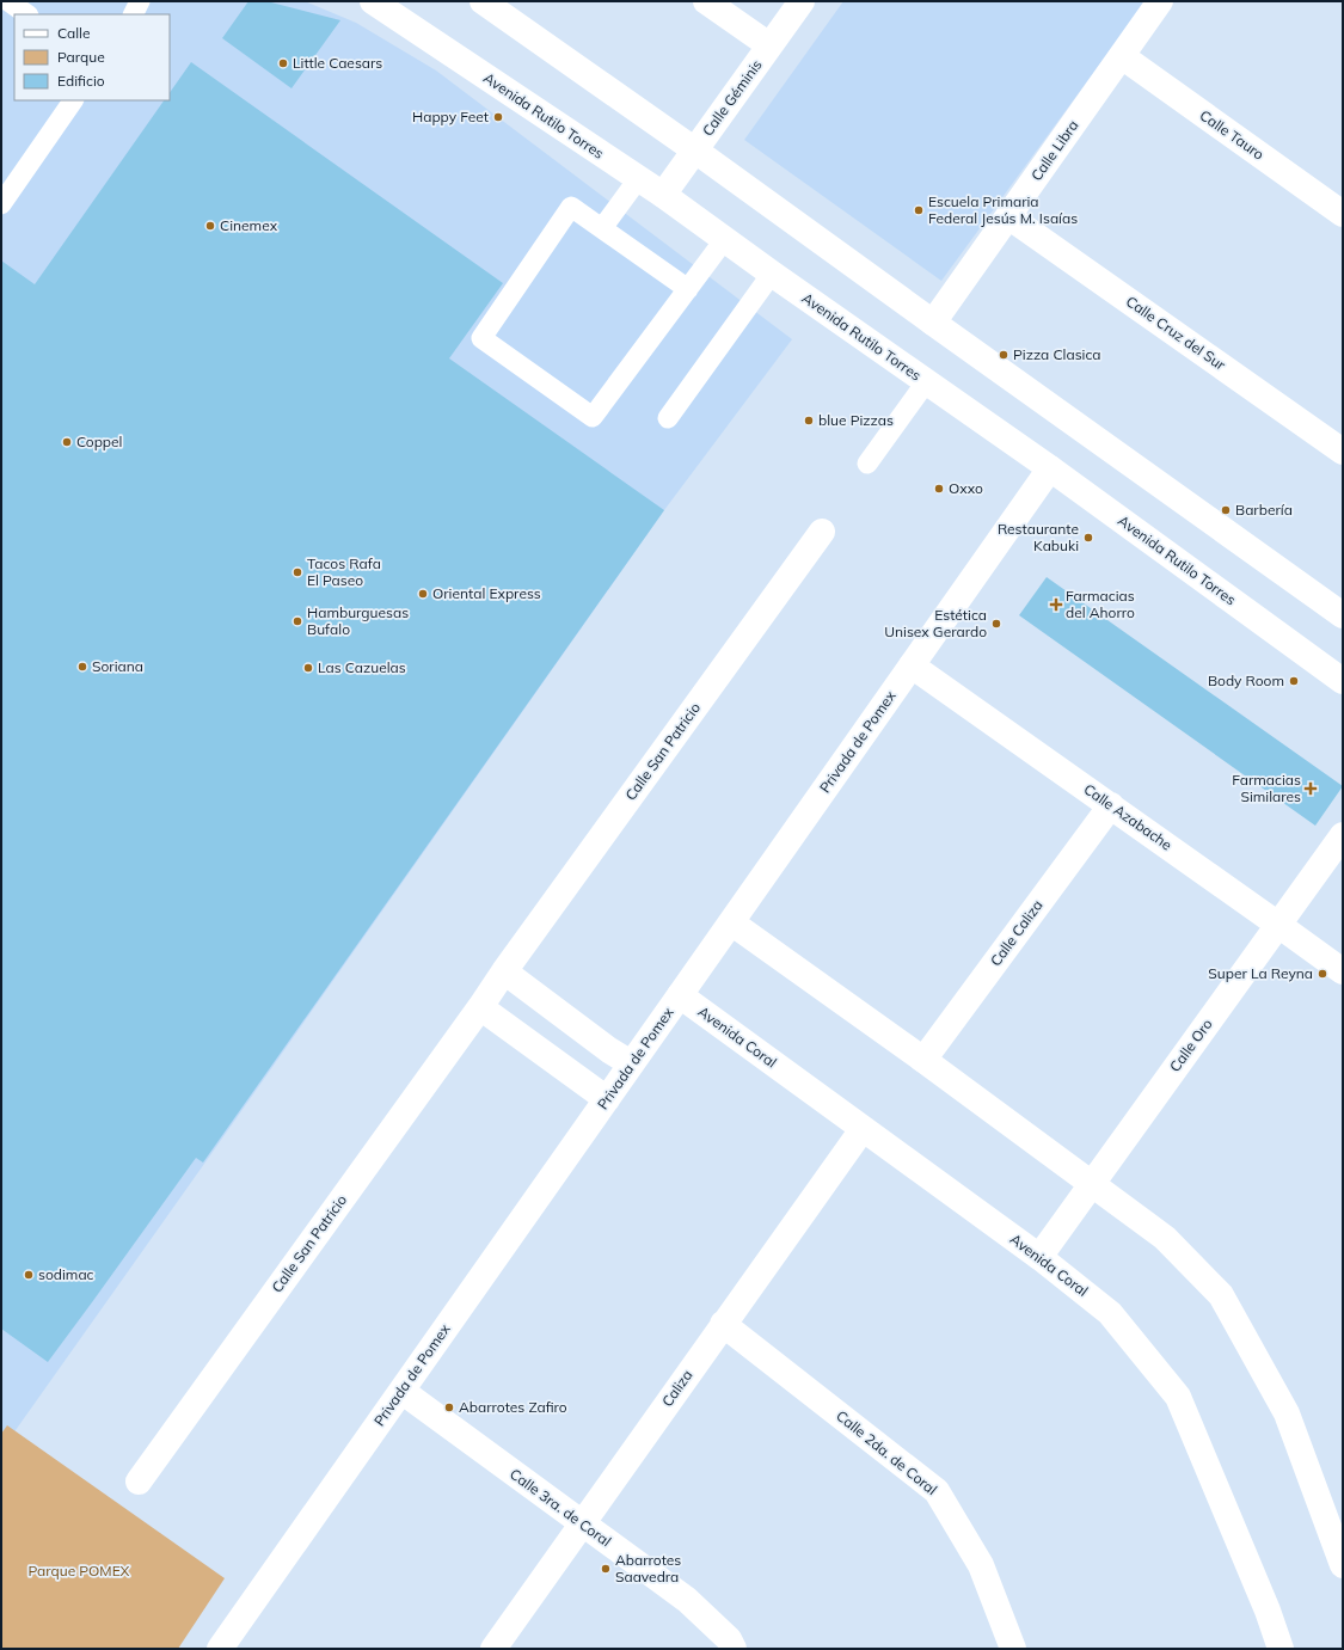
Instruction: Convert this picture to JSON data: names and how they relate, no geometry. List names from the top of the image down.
{
  "streets": {
    "street": [
      "Calle Géminis",
      "Avenida Rutilo Torres",
      "Calle Tauro",
      "Calle Libra",
      "Calle Cruz del Sur",
      "Privada de Pomex",
      "Calle San Patricio",
      "Calle Azabache",
      "Calle Caliza",
      "Avenida Coral",
      "Calle Oro",
      "Caliza",
      "Calle 2da. de Coral",
      "Calle 3ra. de Coral"
    ]
  },
  "crossings": [
    ["Calle Géminis", "Avenida Rutilo Torres"],
    ["Avenida Rutilo Torres", "Privada de Pomex"],
    ["Calle Tauro", "Calle Libra"],
    ["Calle Libra", "Calle Cruz del Sur"],
    ["Privada de Pomex", "Calle Azabache"],
    ["Privada de Pomex", "Avenida Coral"],
    ["Privada de Pomex", "Calle 3ra. de Coral"],
    ["Calle Azabache", "Calle Caliza"],
    ["Calle Azabache", "Calle Oro"],
    ["Avenida Coral", "Calle Oro"],
    ["Avenida Coral", "Caliza"],
    ["Caliza", "Calle 2da. de Coral"],
    ["Caliza", "Calle 3ra. de Coral"]
  ],
  "parks": ["Parque POMEX"],
  "places": {
    "other": [
      "Little Caesars",
      "Happy Feet",
      "Escuela Primaria Federal Jesús M. Isaías",
      "Cinemex",
      "Pizza Clasica",
      "blue Pizzas",
      "Coppel",
      "Oxxo",
      "Barbería",
      "Restaurante Kabuki",
      "Tacos Rafa El Paseo",
      "Oriental Express",
      "Hamburguesas Bufalo",
      "Estética Unisex Gerardo",
      "Soriana",
      "Las Cazuelas",
      "Body Room",
      "Super La Reyna",
      "sodimac",
      "Abarrotes Zafiro",
      "Abarrotes Saavedra"
    ],
    "health": ["Farmacias del Ahorro", "Farmacias Similares"]
  },
  "legend": ["Calle", "Parque", "Edificio"]
}
